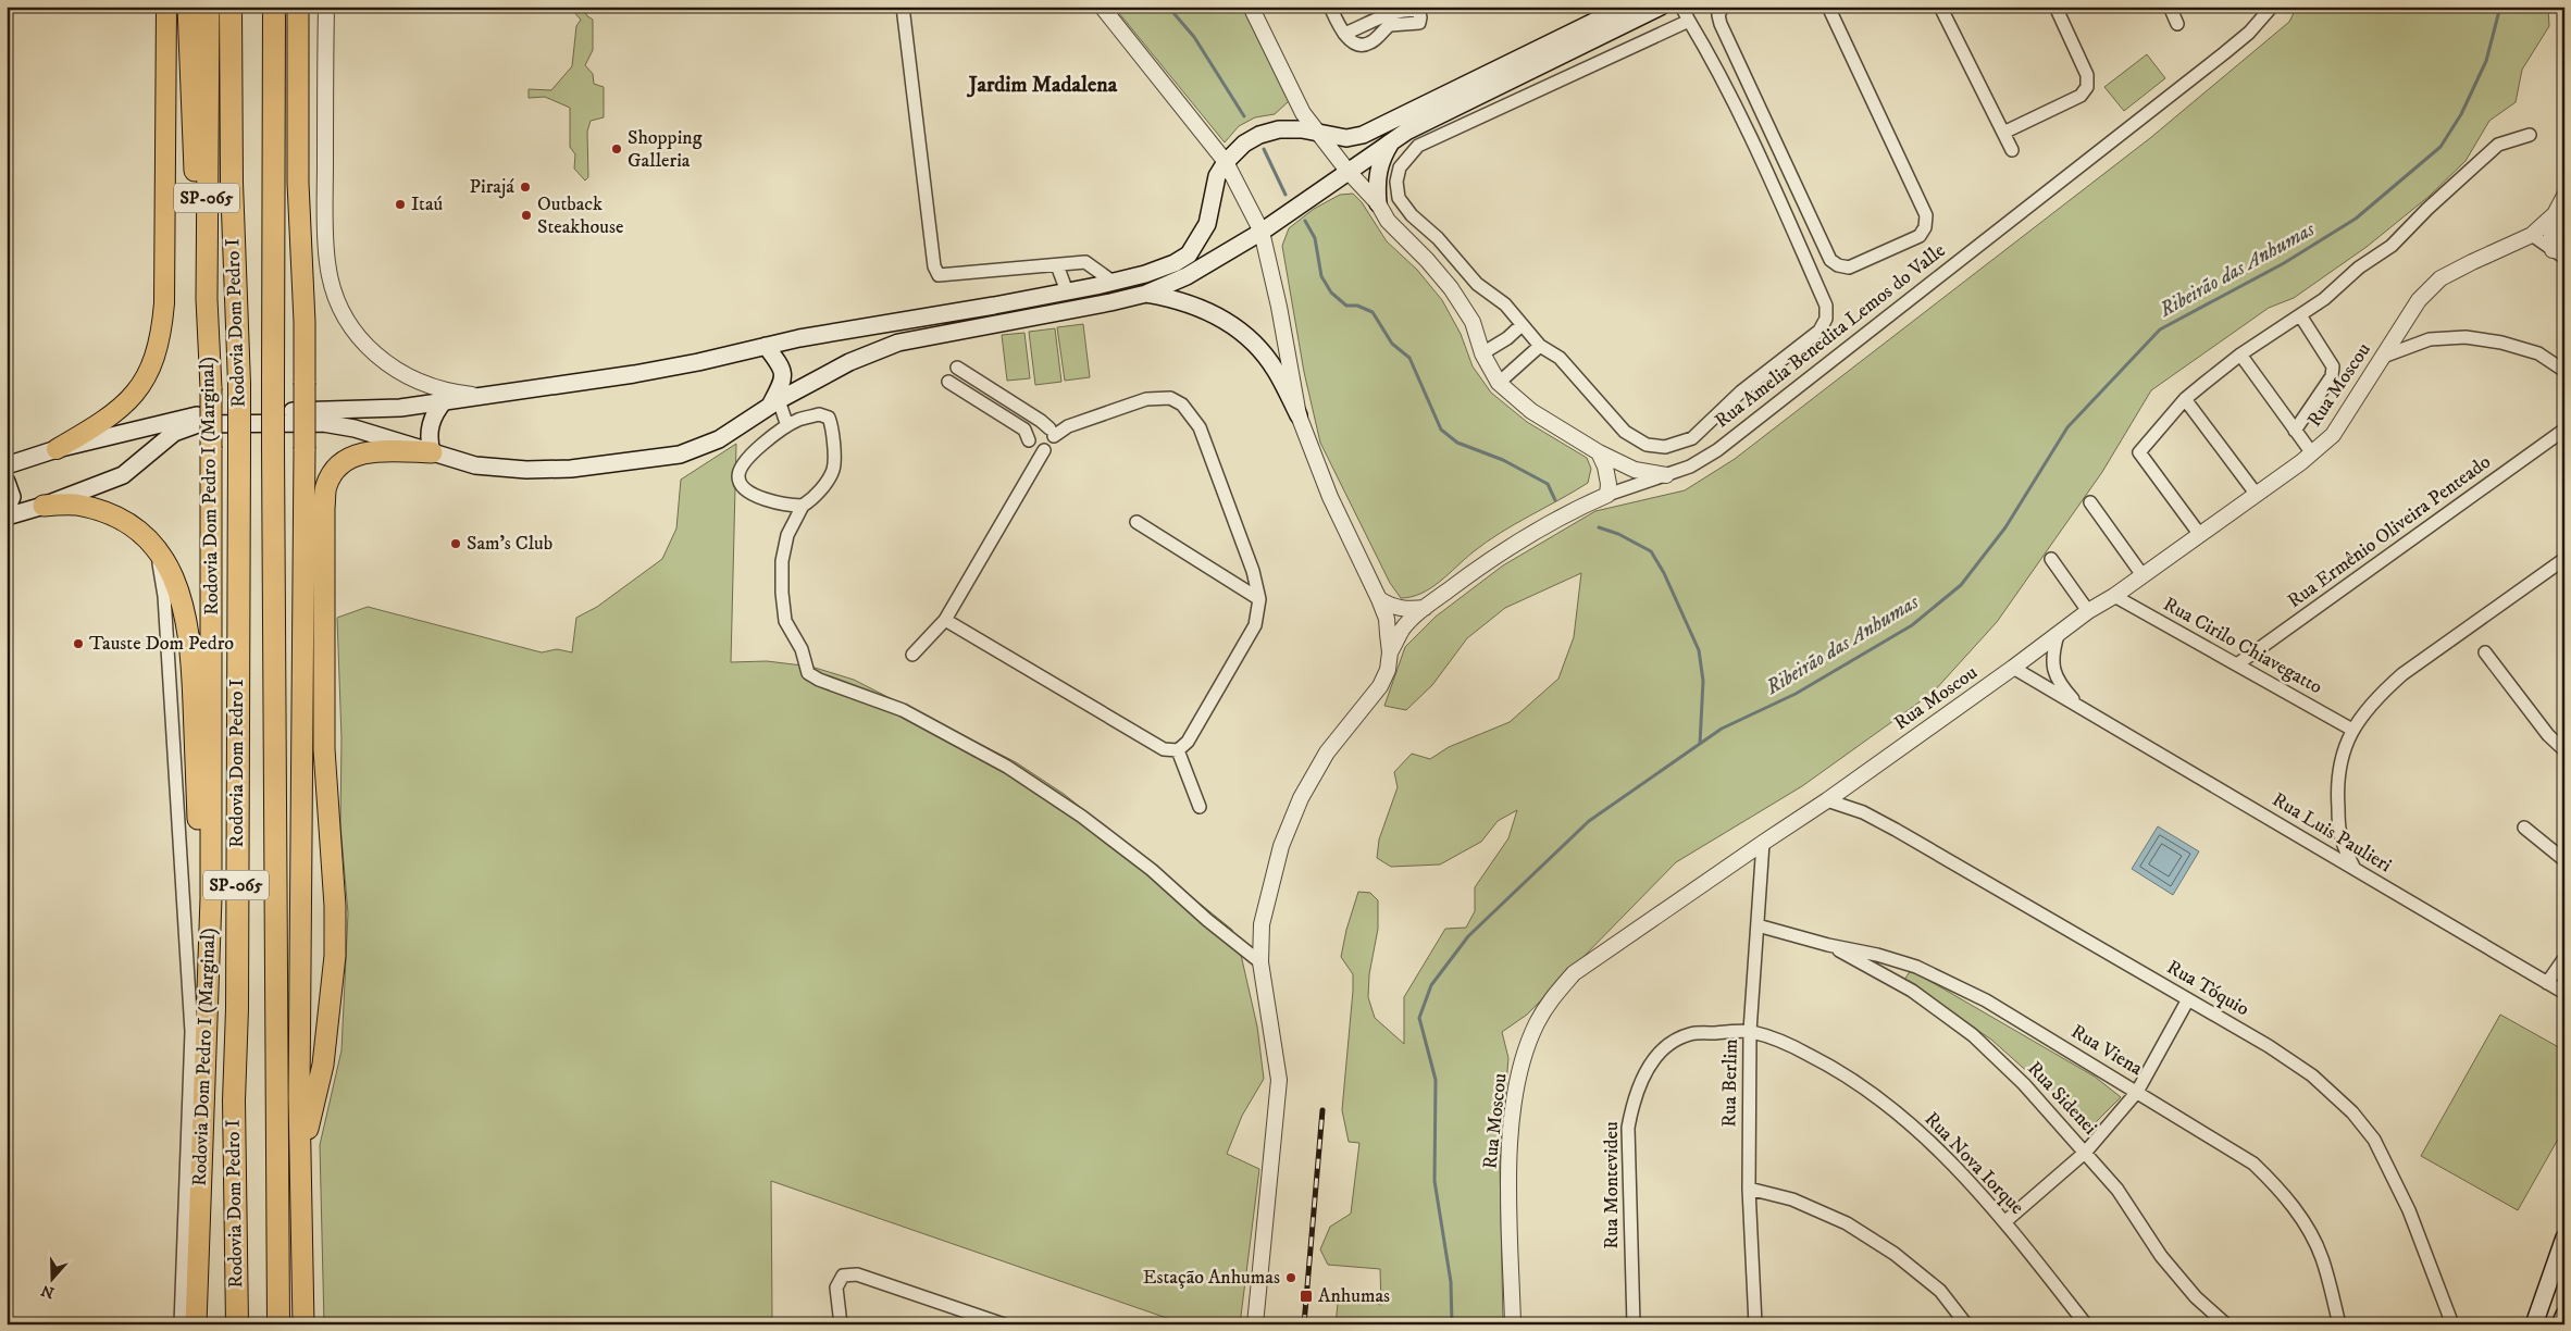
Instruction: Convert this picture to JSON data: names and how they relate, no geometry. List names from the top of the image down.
{
  "streets": {
    "highway": ["SP-065", "Rodovia Dom Pedro I", "Rodovia Dom Pedro I (Marginal)"],
    "street": [
      "Rua Amelia Benedita Lemos do Valle",
      "Rua Moscou",
      "Rua Ermênio Oliveira Penteado",
      "Rua Cirilo Chiavegatto",
      "Rua Luis Paulieri",
      "Rua Tóquio",
      "Rua Viena",
      "Rua Berlim",
      "Rua Sidenei",
      "Rua Nova Iorque",
      "Rua Montevideu"
    ]
  },
  "crossings": [
    ["Rua Moscou", "Rua Cirilo Chiavegatto"],
    ["Rua Moscou", "Rua Luis Paulieri"],
    ["Rua Moscou", "Rua Tóquio"],
    ["Rua Moscou", "Rua Berlim"],
    ["Rua Ermênio Oliveira Penteado", "Rua Cirilo Chiavegatto"],
    ["Rua Viena", "Rua Berlim"],
    ["Rua Viena", "Rua Sidenei"],
    ["Rua Berlim", "Rua Nova Iorque"],
    ["Rua Berlim", "Rua Montevideu"],
    ["Rua Nova Iorque", "Rua Montevideu"]
  ],
  "districts": ["Jardim Madalena"],
  "water": ["Ribeirão das Anhumas"],
  "places": {
    "other": [
      "Shopping Galleria",
      "Pirajá",
      "Itaú",
      "Outback Steakhouse",
      "Sam's Club",
      "Tauste Dom Pedro",
      "Estação Anhumas"
    ],
    "transit": ["Anhumas"]
  },
  "north": "bottom"
}
